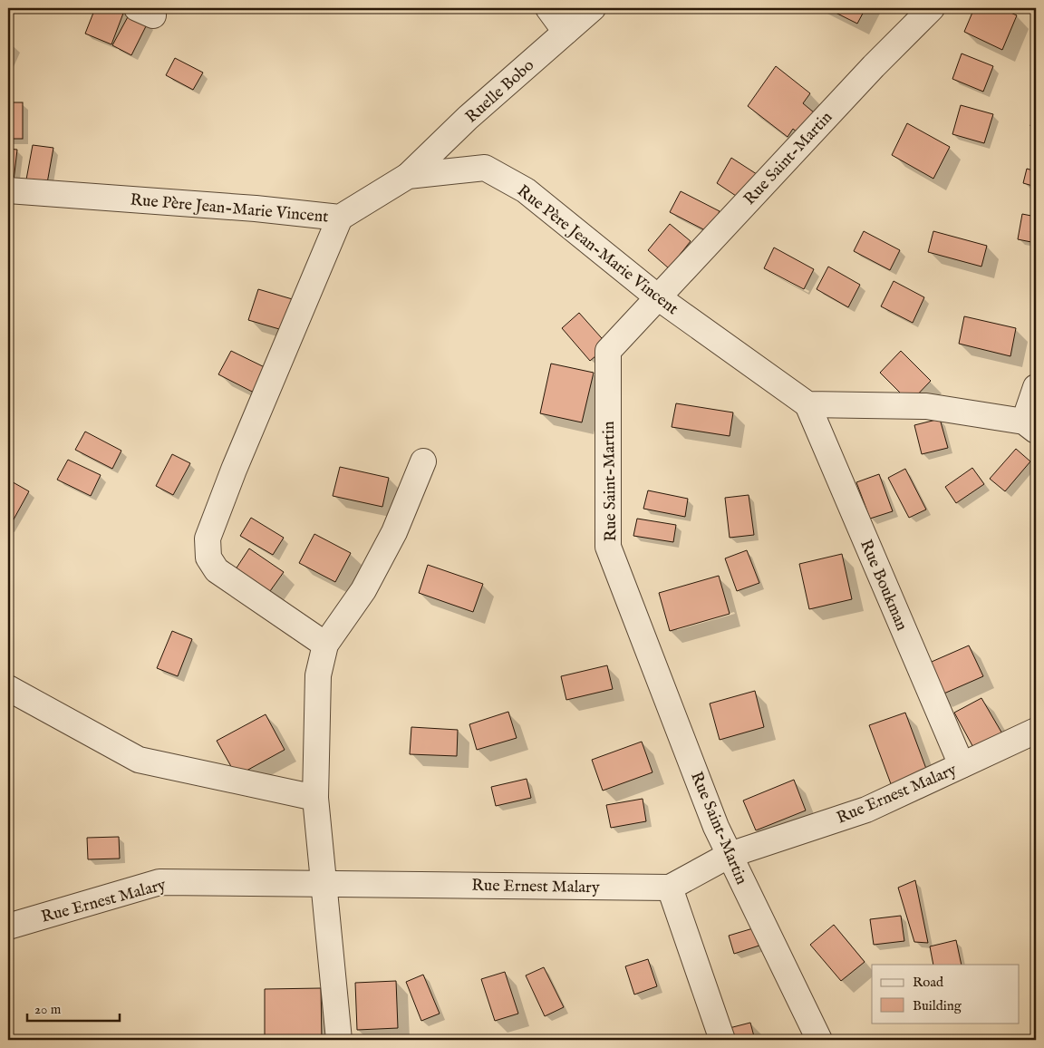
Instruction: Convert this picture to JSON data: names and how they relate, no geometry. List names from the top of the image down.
{
  "streets": {
    "street": [
      "Ruelle Bobo",
      "Rue Saint-Martin",
      "Rue Père Jean-Marie Vincent",
      "Rue Boukman",
      "Rue Ernest Malary"
    ]
  },
  "crossings": [
    ["Ruelle Bobo", "Rue Père Jean-Marie Vincent"],
    ["Rue Saint-Martin", "Rue Père Jean-Marie Vincent"],
    ["Rue Saint-Martin", "Rue Ernest Malary"],
    ["Rue Père Jean-Marie Vincent", "Rue Boukman"],
    ["Rue Boukman", "Rue Ernest Malary"]
  ],
  "legend": ["Road", "Building"],
  "scale_bar": "20 m"
}
